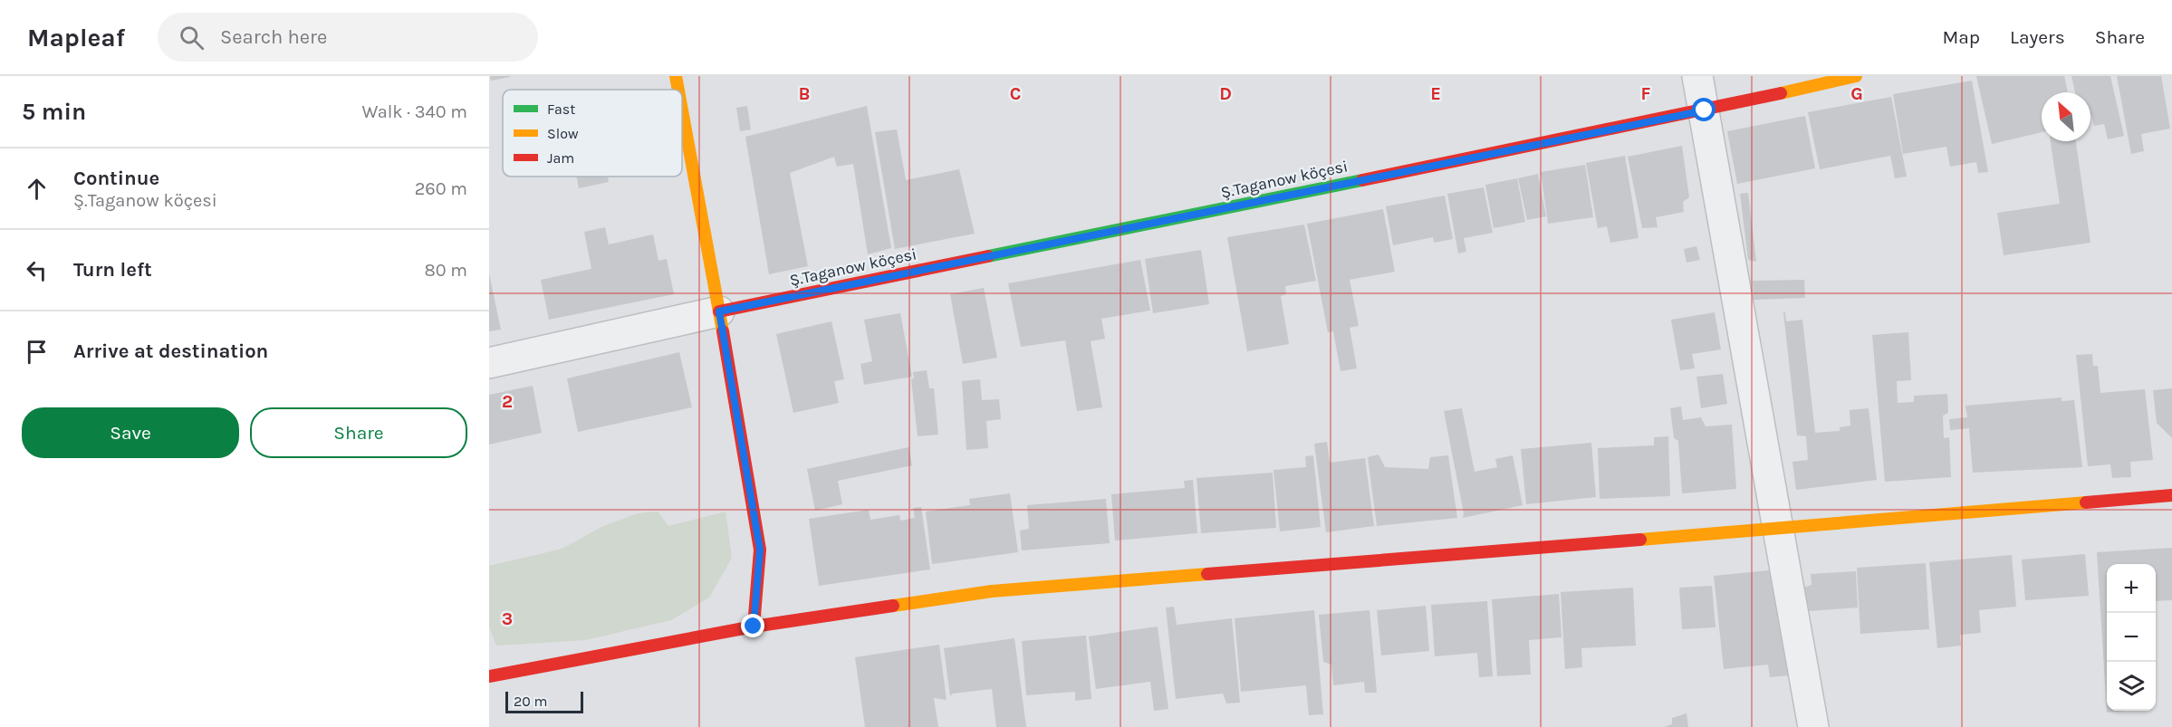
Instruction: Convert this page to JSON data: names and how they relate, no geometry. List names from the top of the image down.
{
  "streets": {
    "street": ["Ş.Taganow köçesi"]
  },
  "legend": ["Fast", "Slow", "Jam"],
  "scale_bar": "20 m",
  "north": "top left",
  "page": {
    "header": "Mapleaf",
    "search": "Search here",
    "nav": ["Map", "Layers", "Share"],
    "heading": ["5 min", "Walk · 340 m"],
    "list": [
      ["Continue", "Ş.Taganow köçesi", "260 m"],
      ["Turn left", "80 m"],
      "Arrive at destination"
    ],
    "buttons": ["Save", "Share"],
    "map_buttons": ["+", "−"],
    "scale": "20 m"
  },
  "grid": {
    "columns": [
      "B",
      "C",
      "D",
      "E",
      "F",
      "G"
    ],
    "rows": ["2", "3"]
  }
}
